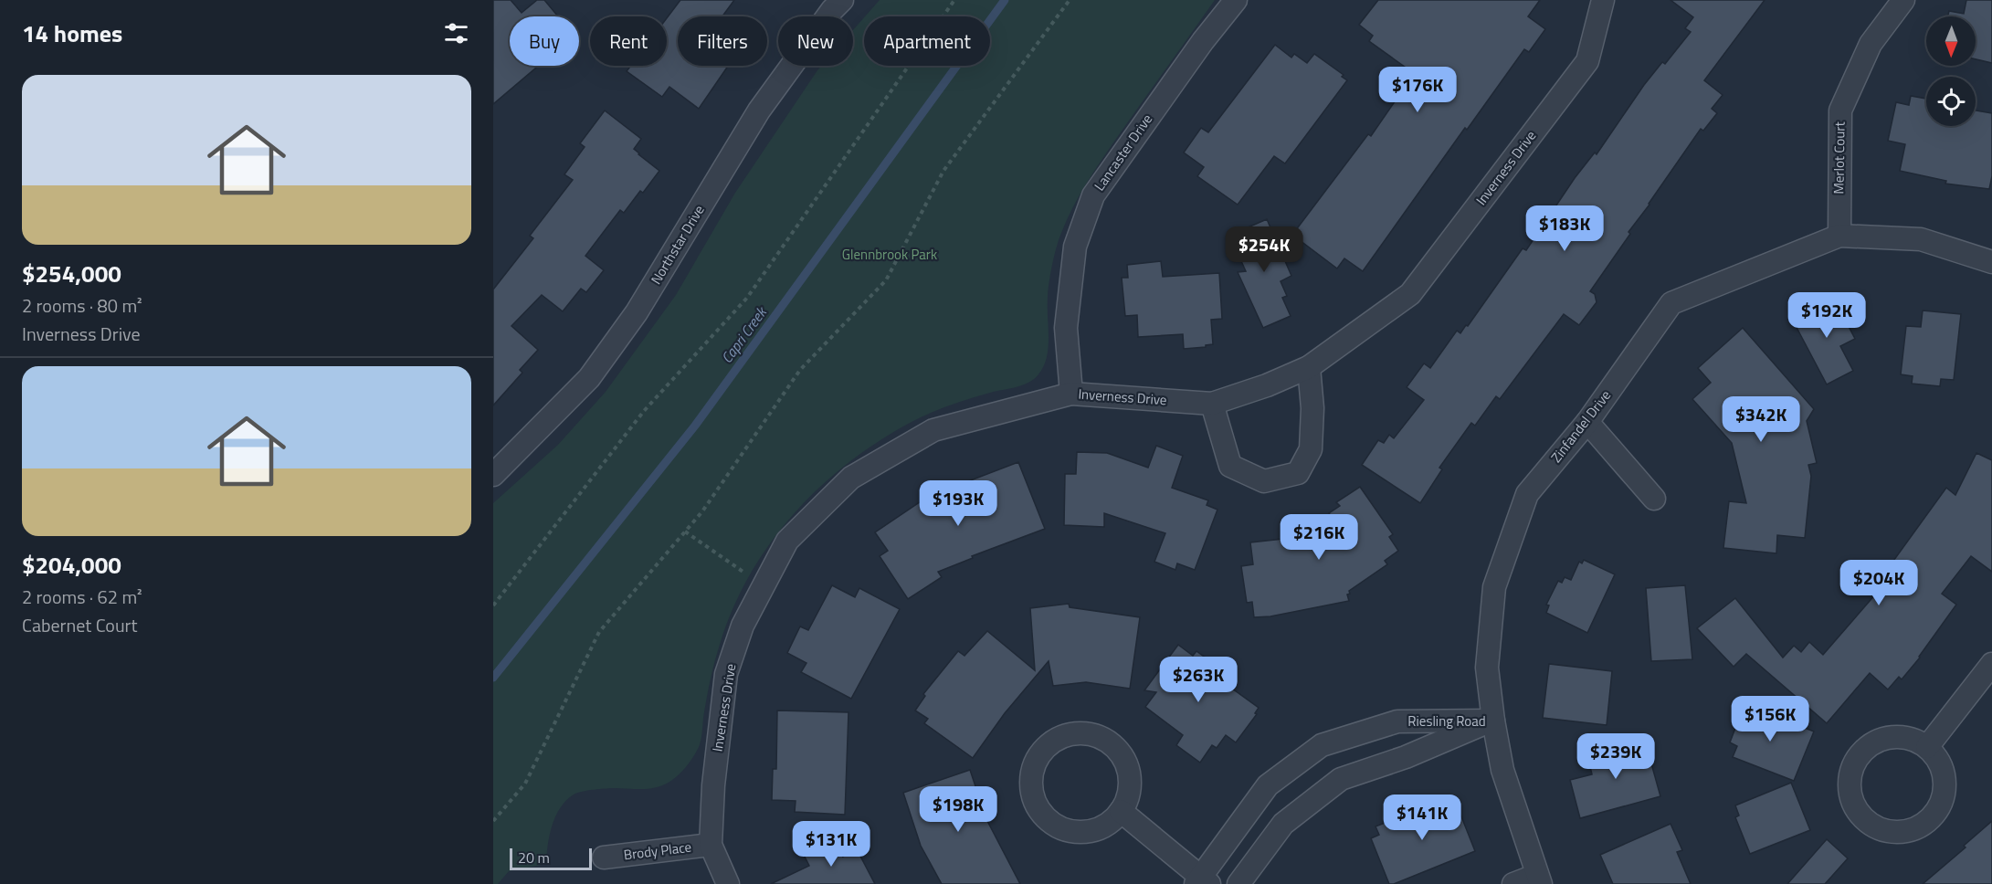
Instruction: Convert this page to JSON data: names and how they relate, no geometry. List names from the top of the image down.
{
  "streets": {
    "street": [
      "Lancaster Drive",
      "Merlot Court",
      "Inverness Drive",
      "Northstar Drive",
      "Zinfandel Drive",
      "Riesling Road",
      "Brody Place"
    ]
  },
  "crossings": [
    ["Lancaster Drive", "Inverness Drive"],
    ["Merlot Court", "Zinfandel Drive"],
    ["Inverness Drive", "Brody Place"],
    ["Zinfandel Drive", "Riesling Road"]
  ],
  "water": ["Capri Creek"],
  "parks": ["Glennbrook Park"],
  "scale_bar": "20 m",
  "north": "bottom",
  "page": {
    "heading": "14 homes",
    "chip": [
      "Buy",
      "Rent",
      "Filters",
      "New",
      "Apartment"
    ],
    "list": [
      {
        "name": "$254,000",
        "note": "2 rooms · 80 m² · Inverness Drive"
      },
      {
        "name": "$204,000",
        "note": "2 rooms · 62 m² · Cabernet Court"
      }
    ],
    "price": [
      "$176K",
      "$183K",
      "$254K",
      "$192K",
      "$342K",
      "$193K",
      "$216K",
      "$204K",
      "$263K",
      "$156K",
      "$239K",
      "$198K",
      "$141K",
      "$131K"
    ],
    "scale": "20 m"
  }
}
